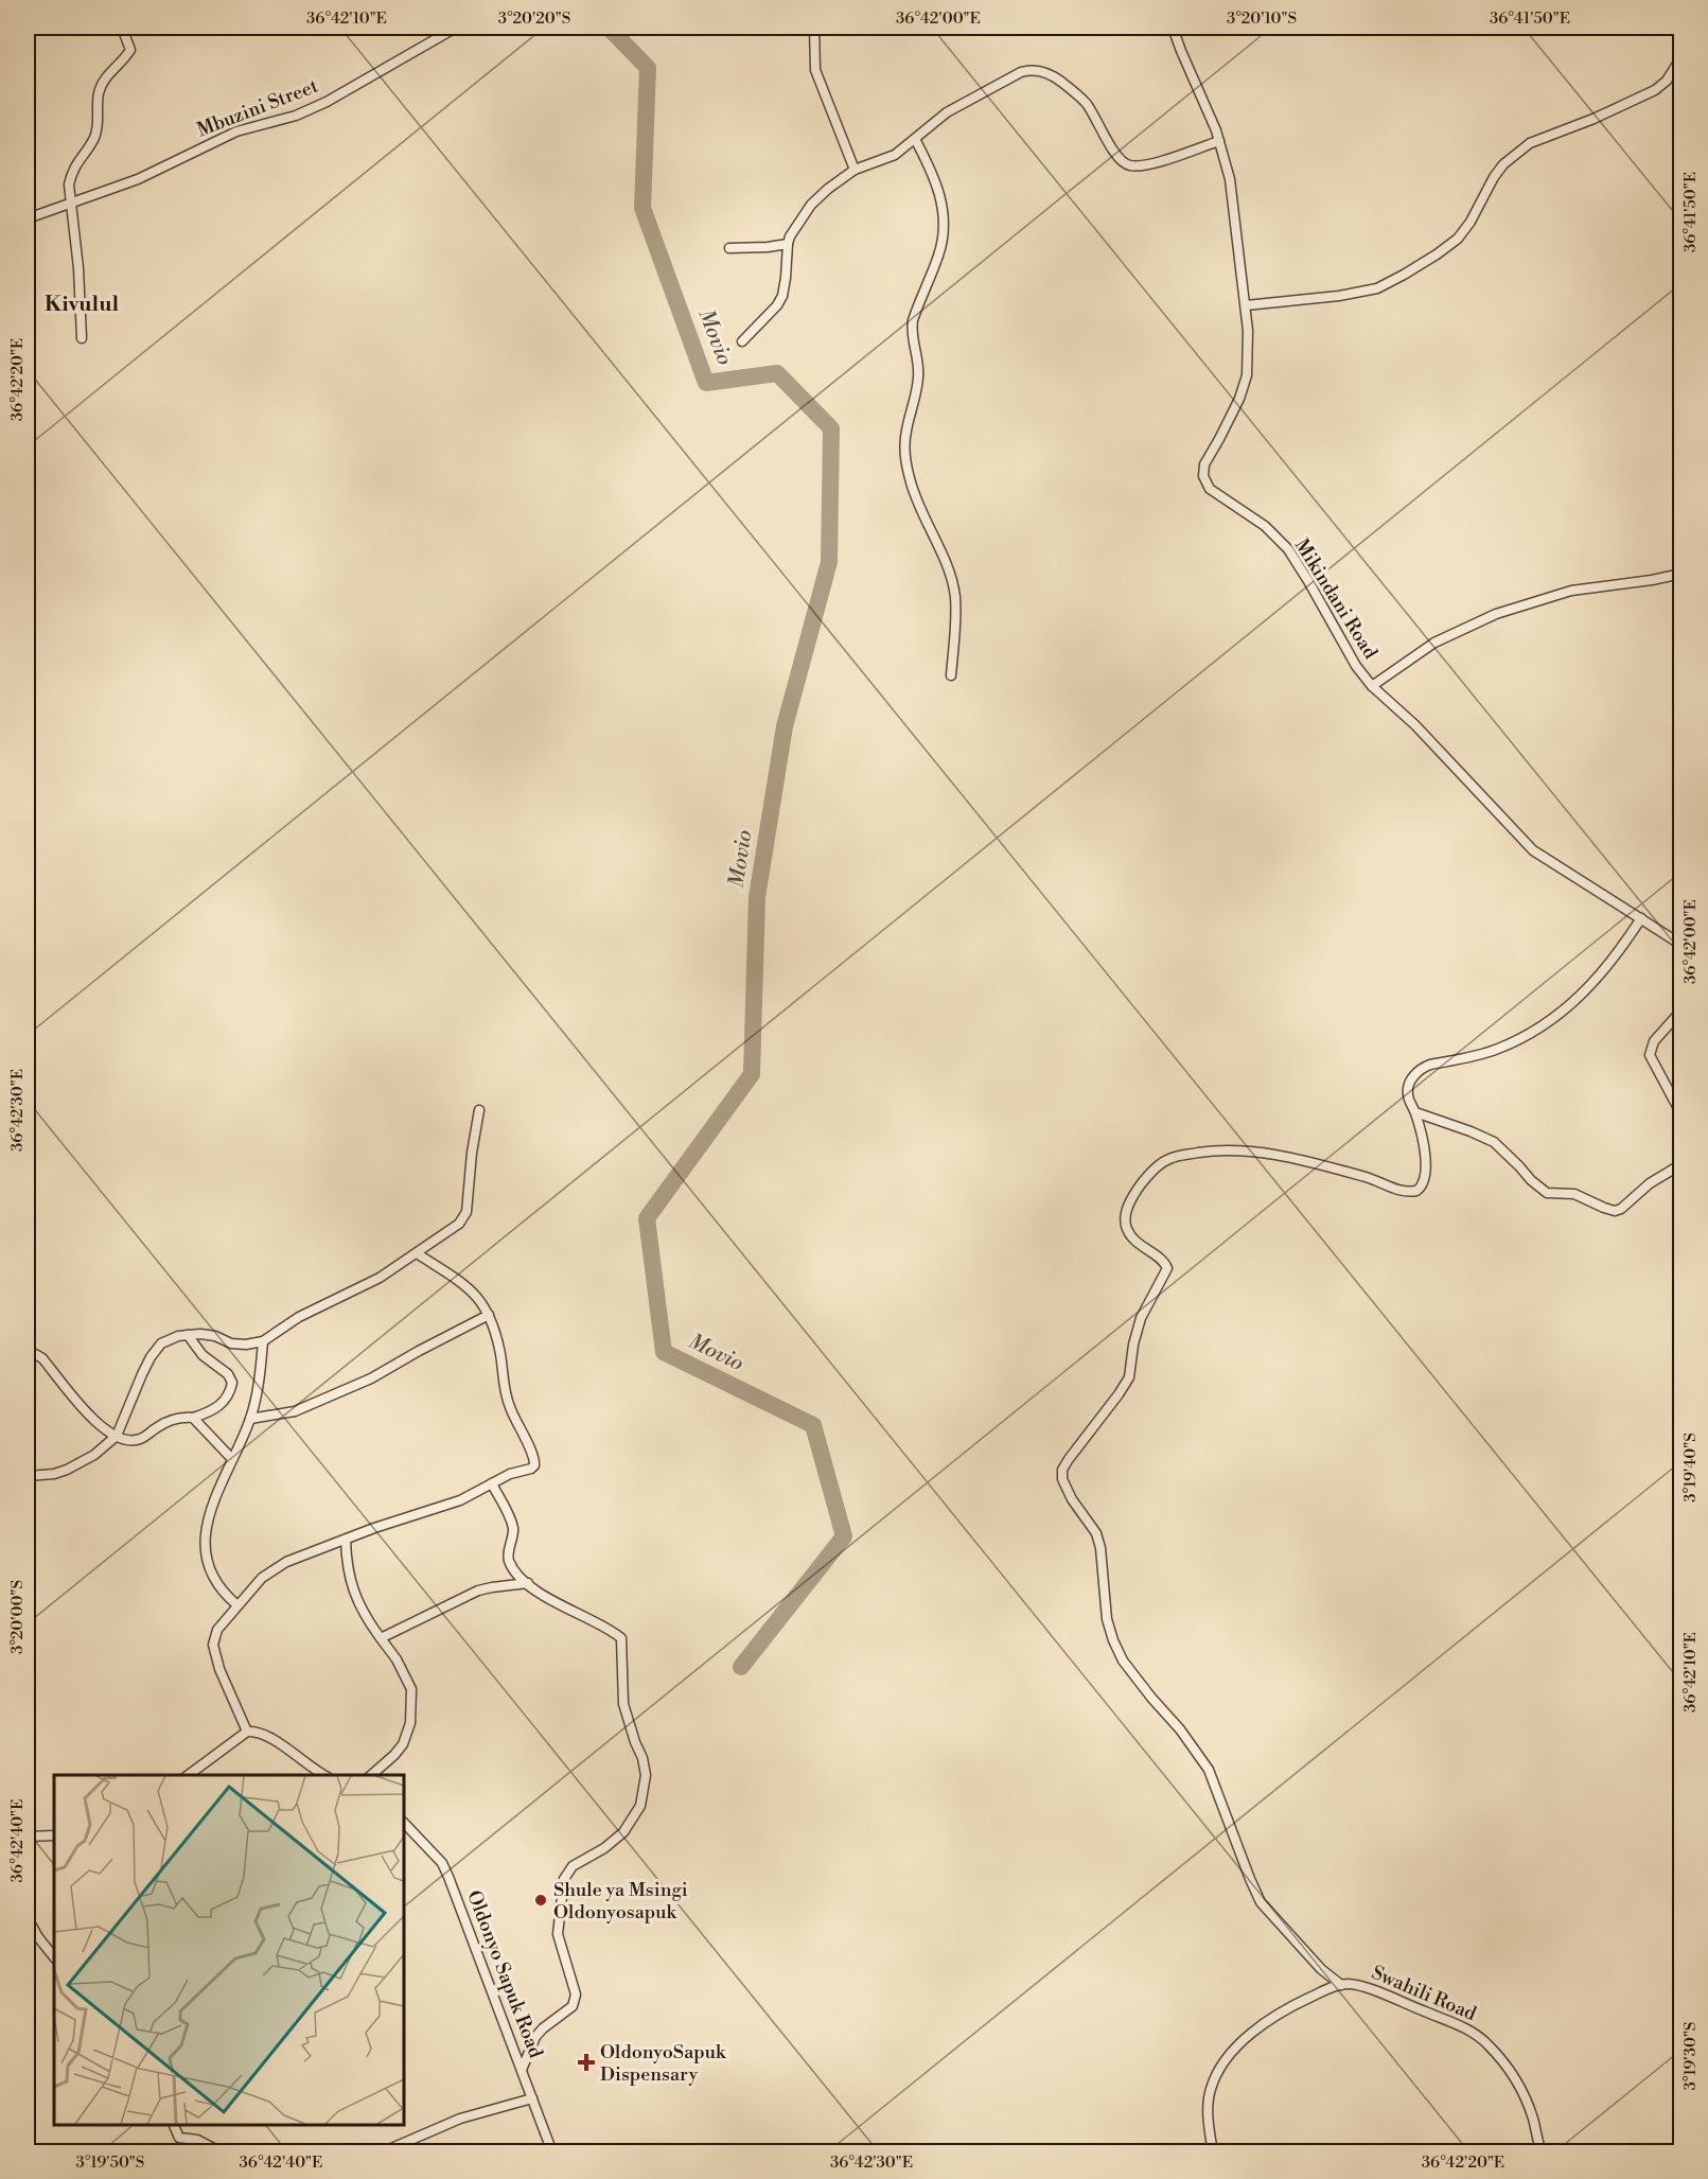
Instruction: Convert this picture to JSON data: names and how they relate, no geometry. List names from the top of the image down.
{
  "streets": {
    "street": [
      "Mbuzini Street",
      "Mikindani Road",
      "Oldonyo Sapuk Road",
      "Swahili Road"
    ]
  },
  "districts": ["Kivulul"],
  "water": ["Movio"],
  "places": {
    "other": ["Shule ya Msingi Oldonyosapuk"],
    "health": ["OldonyoSapuk Dispensary"]
  },
  "coordinates": [
    "36°42'10\"E",
    "3°20'20\"S",
    "36°42'00\"E",
    "3°20'10\"S",
    "36°41'50\"E",
    "36°42'20\"E",
    "36°42'30\"E",
    "3°19'40\"S",
    "3°20'00\"S",
    "36°42'40\"E",
    "3°19'30\"S",
    "3°19'50\"S"
  ]
}
